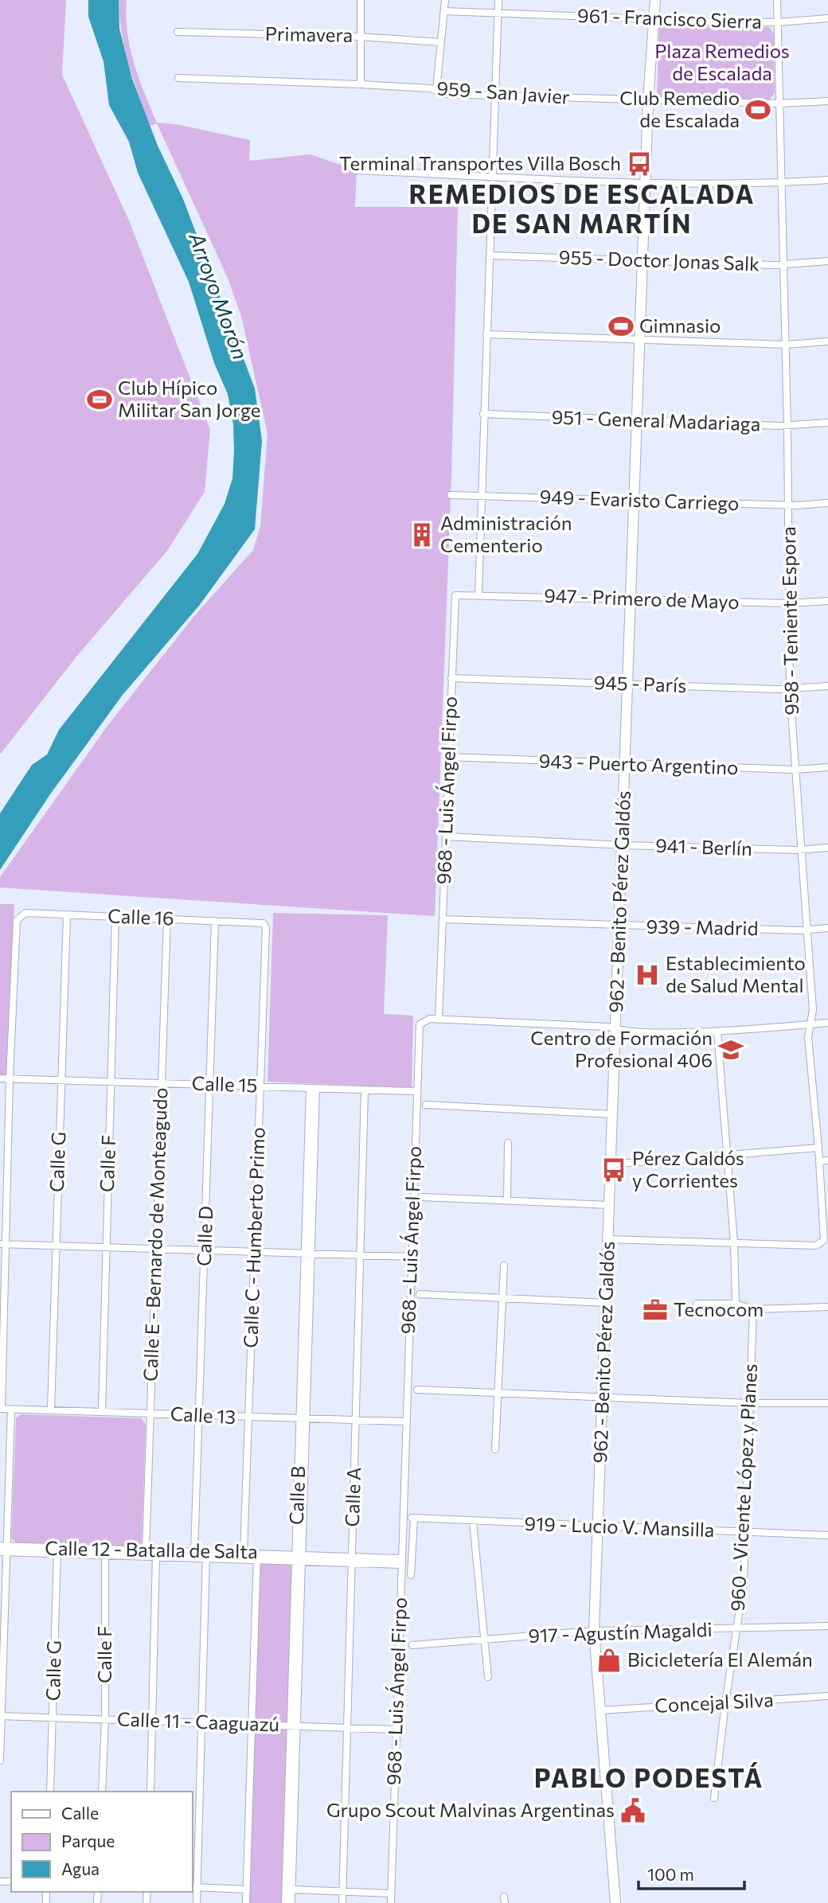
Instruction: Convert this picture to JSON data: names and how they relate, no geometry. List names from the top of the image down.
{
  "streets": {
    "main road": ["962 - Benito Pérez Galdós"],
    "street": [
      "961 - Francisco Sierra",
      "Primavera",
      "959 - San Javier",
      "955 - Doctor Jonas Salk",
      "951 - General Madariaga",
      "949 - Evaristo Carriego",
      "947 - Primero de Mayo",
      "958 - Teniente Espora",
      "945 - París",
      "943 - Puerto Argentino",
      "968 - Luis Ángel Firpo",
      "941 - Berlín",
      "Calle 16",
      "939 - Madrid",
      "Calle 15",
      "Calle G",
      "Calle F",
      "Calle E - Bernardo de Monteagudo",
      "Calle D",
      "Calle C - Humberto Primo",
      "Calle 13",
      "960 - Vicente López y Planes",
      "Calle B",
      "Calle A",
      "919 - Lucio V. Mansilla",
      "Calle 12 - Batalla de Salta",
      "917 - Agustín Magaldi",
      "Concejal Silva",
      "Calle 11 - Caaguazú"
    ]
  },
  "crossings": [
    ["961 - Francisco Sierra", "958 - Teniente Espora"],
    ["961 - Francisco Sierra", "962 - Benito Pérez Galdós"],
    ["959 - San Javier", "958 - Teniente Espora"],
    ["959 - San Javier", "962 - Benito Pérez Galdós"],
    ["955 - Doctor Jonas Salk", "958 - Teniente Espora"],
    ["955 - Doctor Jonas Salk", "962 - Benito Pérez Galdós"],
    ["951 - General Madariaga", "958 - Teniente Espora"],
    ["951 - General Madariaga", "962 - Benito Pérez Galdós"],
    ["949 - Evaristo Carriego", "958 - Teniente Espora"],
    ["949 - Evaristo Carriego", "962 - Benito Pérez Galdós"],
    ["947 - Primero de Mayo", "958 - Teniente Espora"],
    ["947 - Primero de Mayo", "968 - Luis Ángel Firpo"],
    ["947 - Primero de Mayo", "962 - Benito Pérez Galdós"],
    ["958 - Teniente Espora", "945 - París"],
    ["958 - Teniente Espora", "943 - Puerto Argentino"],
    ["958 - Teniente Espora", "941 - Berlín"],
    ["958 - Teniente Espora", "939 - Madrid"],
    ["945 - París", "968 - Luis Ángel Firpo"],
    ["945 - París", "962 - Benito Pérez Galdós"],
    ["943 - Puerto Argentino", "968 - Luis Ángel Firpo"],
    ["943 - Puerto Argentino", "962 - Benito Pérez Galdós"],
    ["968 - Luis Ángel Firpo", "941 - Berlín"],
    ["968 - Luis Ángel Firpo", "939 - Madrid"],
    ["968 - Luis Ángel Firpo", "Calle 15"],
    ["968 - Luis Ángel Firpo", "Calle 13"],
    ["968 - Luis Ángel Firpo", "Calle 12 - Batalla de Salta"],
    ["968 - Luis Ángel Firpo", "Calle 11 - Caaguazú"],
    ["941 - Berlín", "962 - Benito Pérez Galdós"],
    ["962 - Benito Pérez Galdós", "939 - Madrid"],
    ["962 - Benito Pérez Galdós", "919 - Lucio V. Mansilla"],
    ["962 - Benito Pérez Galdós", "917 - Agustín Magaldi"],
    ["962 - Benito Pérez Galdós", "Concejal Silva"],
    ["Calle 16", "Calle 15"],
    ["Calle 16", "Calle G"],
    ["Calle 16", "Calle F"],
    ["Calle 16", "Calle E - Bernardo de Monteagudo"],
    ["Calle 16", "Calle D"],
    ["Calle 16", "Calle C - Humberto Primo"],
    ["Calle 15", "Calle G"],
    ["Calle 15", "Calle F"],
    ["Calle 15", "Calle E - Bernardo de Monteagudo"],
    ["Calle 15", "Calle D"],
    ["Calle 15", "Calle C - Humberto Primo"],
    ["Calle 15", "Calle B"],
    ["Calle 15", "Calle A"],
    ["Calle G", "Calle 13"],
    ["Calle G", "Calle 12 - Batalla de Salta"],
    ["Calle G", "Calle 11 - Caaguazú"],
    ["Calle F", "Calle 13"],
    ["Calle F", "Calle 12 - Batalla de Salta"],
    ["Calle F", "Calle 11 - Caaguazú"],
    ["Calle E - Bernardo de Monteagudo", "Calle 13"],
    ["Calle E - Bernardo de Monteagudo", "Calle 12 - Batalla de Salta"],
    ["Calle D", "Calle 13"],
    ["Calle D", "Calle 12 - Batalla de Salta"],
    ["Calle C - Humberto Primo", "Calle 13"],
    ["Calle C - Humberto Primo", "Calle 12 - Batalla de Salta"],
    ["Calle 13", "Calle B"],
    ["Calle 13", "Calle A"],
    ["960 - Vicente López y Planes", "919 - Lucio V. Mansilla"],
    ["960 - Vicente López y Planes", "917 - Agustín Magaldi"],
    ["960 - Vicente López y Planes", "Concejal Silva"],
    ["Calle B", "Calle 12 - Batalla de Salta"],
    ["Calle B", "Calle 11 - Caaguazú"],
    ["Calle A", "Calle 12 - Batalla de Salta"],
    ["Calle A", "Calle 11 - Caaguazú"]
  ],
  "districts": ["REMEDIOS DE ESCALADA DE SAN MARTÍN", "PABLO PODESTÁ"],
  "water": ["Arroyo Morón"],
  "parks": ["Plaza Remedios de Escalada"],
  "places": {
    "sports": ["Club Remedio de Escalada", "Gimnasio", "Club Hípico Militar San Jorge"],
    "bus stop": ["Terminal Transportes Villa Bosch", "Pérez Galdós y Corrientes"],
    "building": ["Administración Cementerio"],
    "hospital": ["Establecimiento de Salud Mental"],
    "school or university": ["Centro de Formación Profesional 406"],
    "office": ["Tecnocom"],
    "shop": ["Bicicletería El Alemán"],
    "public building": ["Grupo Scout Malvinas Argentinas"]
  },
  "legend": ["Calle", "Parque", "Agua"],
  "scale_bar": "100 m"
}
